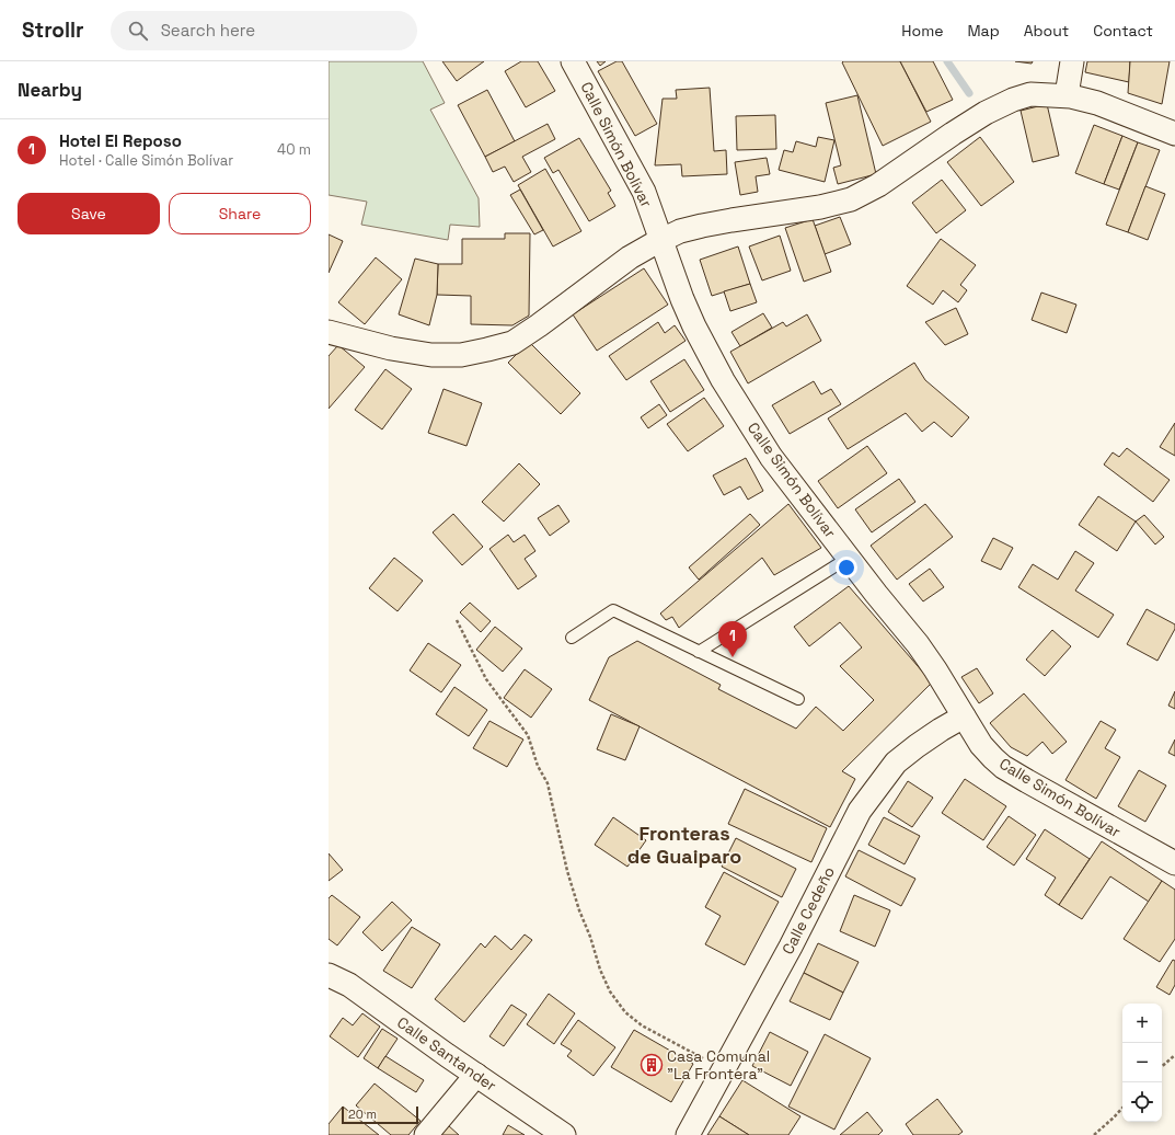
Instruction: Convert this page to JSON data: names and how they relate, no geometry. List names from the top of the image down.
{
  "streets": {
    "street": ["Calle Simón Bolívar", "Calle Cedeño", "Calle Santander"]
  },
  "crossings": [
    ["Calle Simón Bolívar", "Calle Cedeño"]
  ],
  "districts": ["Fronteras de Guaiparo"],
  "places": {
    "building": ["Casa Comunal \"La Frontera\""]
  },
  "scale_bar": "20 m",
  "page": {
    "header": "Strollr",
    "search": "Search here",
    "nav": [
      "Home",
      "Map",
      "About",
      "Contact"
    ],
    "heading": "Nearby",
    "list": [
      {
        "mark": "1",
        "name": "Hotel El Reposo",
        "note": "Hotel · Calle Simón Bolívar",
        "value": "40 m"
      }
    ],
    "buttons": ["Save", "Share"],
    "pins": "1",
    "map_buttons": ["+", "−"],
    "scale": "20 m"
  }
}
